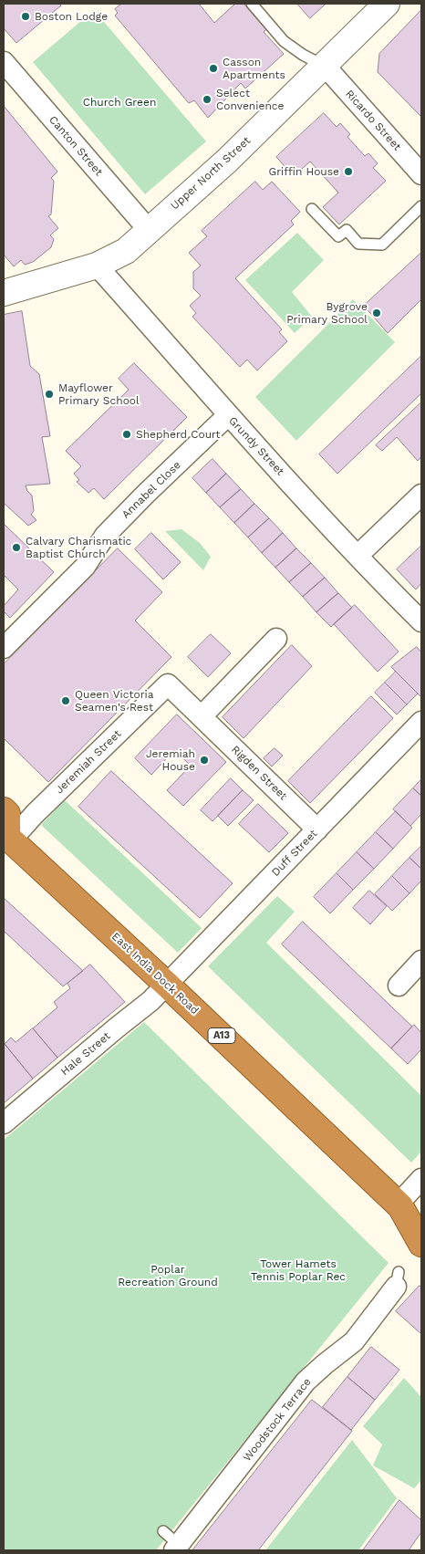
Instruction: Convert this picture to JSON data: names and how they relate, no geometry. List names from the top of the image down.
{
  "streets": {
    "highway": ["East India Dock Road", "A13"],
    "street": [
      "Ricardo Street",
      "Canton Street",
      "Upper North Street",
      "Grundy Street",
      "Annabel Close",
      "Jeremiah Street",
      "Rigden Street",
      "Duff Street",
      "Hale Street",
      "Woodstock Terrace"
    ]
  },
  "crossings": [
    ["Ricardo Street", "Upper North Street"],
    ["Canton Street", "Upper North Street"],
    ["Upper North Street", "Grundy Street"],
    ["Grundy Street", "Annabel Close"],
    ["Jeremiah Street", "Rigden Street"],
    ["Jeremiah Street", "East India Dock Road"],
    ["Rigden Street", "Duff Street"],
    ["Duff Street", "East India Dock Road"],
    ["Duff Street", "Hale Street"],
    ["East India Dock Road", "Hale Street"]
  ],
  "parks": ["Church Green", "Tower Hamets Tennis Poplar Rec", "Poplar Recreation Ground"],
  "places": [
    "Boston Lodge",
    "Casson Apartments",
    "Select Convenience",
    "Griffin House",
    "Bygrove Primary School",
    "Mayflower Primary School",
    "Shepherd Court",
    "Calvary Charismatic Baptist Church",
    "Queen Victoria Seamen's Rest",
    "Jeremiah House"
  ]
}
